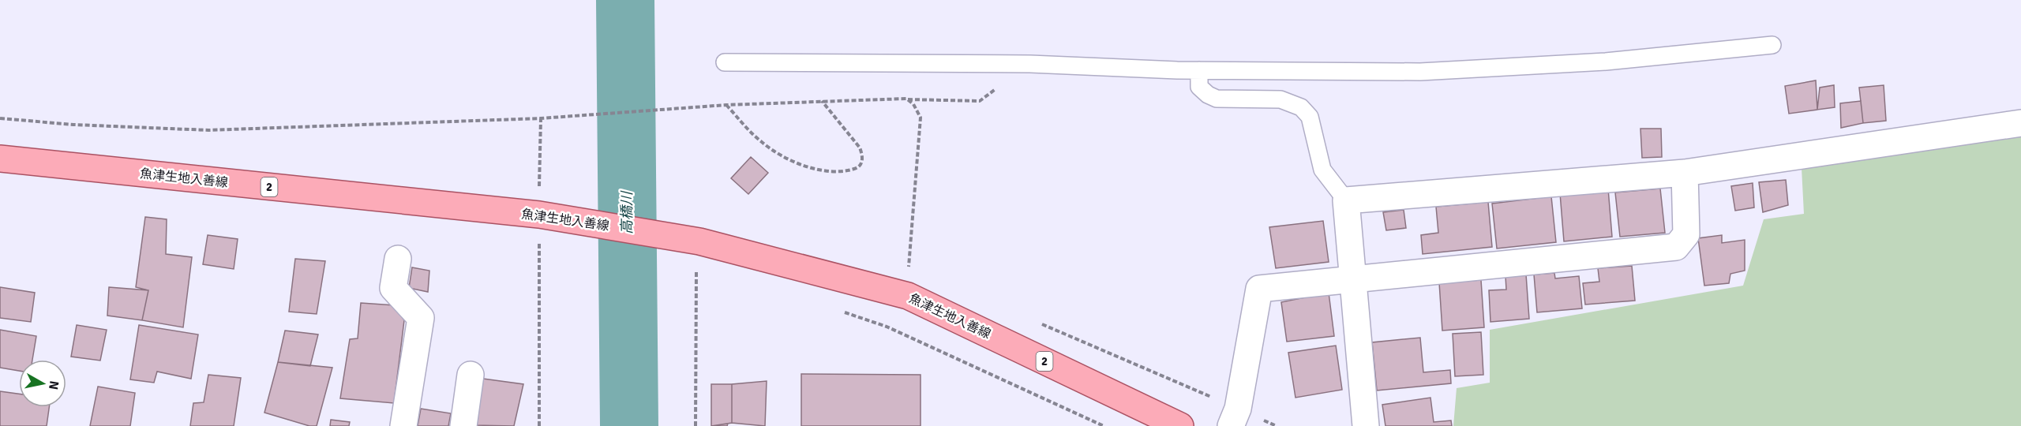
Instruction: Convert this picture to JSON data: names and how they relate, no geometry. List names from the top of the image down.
{
  "streets": {
    "main road": ["魚津生地入善線", "2"]
  },
  "water": ["高橋川"],
  "north": "right"
}
